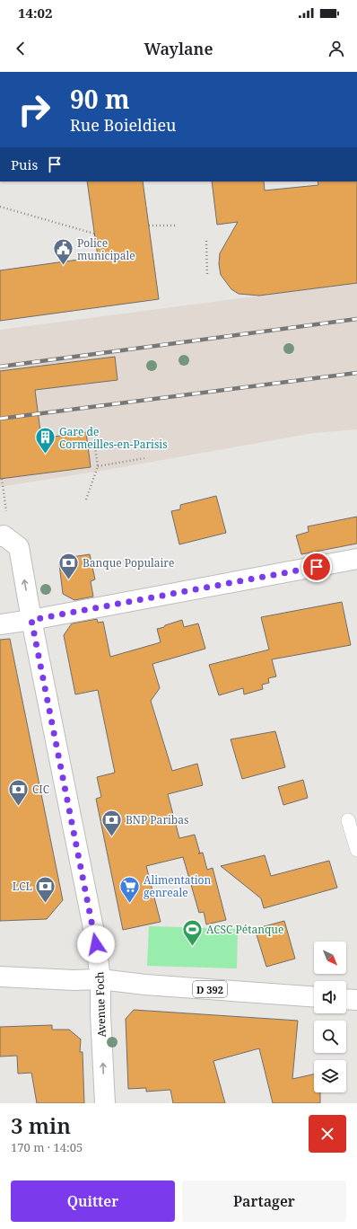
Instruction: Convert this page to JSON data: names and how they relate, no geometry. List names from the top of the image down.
{
  "streets": {
    "street": ["D 392", "Avenue Foch"]
  },
  "crossings": [
    ["D 392", "Avenue Foch"]
  ],
  "one_way": ["Avenue Foch"],
  "places": {
    "public building": ["Police municipale"],
    "building": ["Gare de Cormeilles-en-Parisis"],
    "bank": [
      "Banque Populaire",
      "CIC",
      "BNP Paribas",
      "LCL"
    ],
    "supermarket": ["Alimentation genreale"],
    "sports": ["ACSC Pétanque"]
  },
  "north": "bottom right",
  "page": {
    "status": "14:02",
    "header": "Waylane",
    "turn": ["90 m", "Rue Boieldieu"],
    "then": "Puis",
    "heading": ["3 min", "170 m · 14:05"],
    "buttons": ["Quitter", "Partager"]
  }
}
